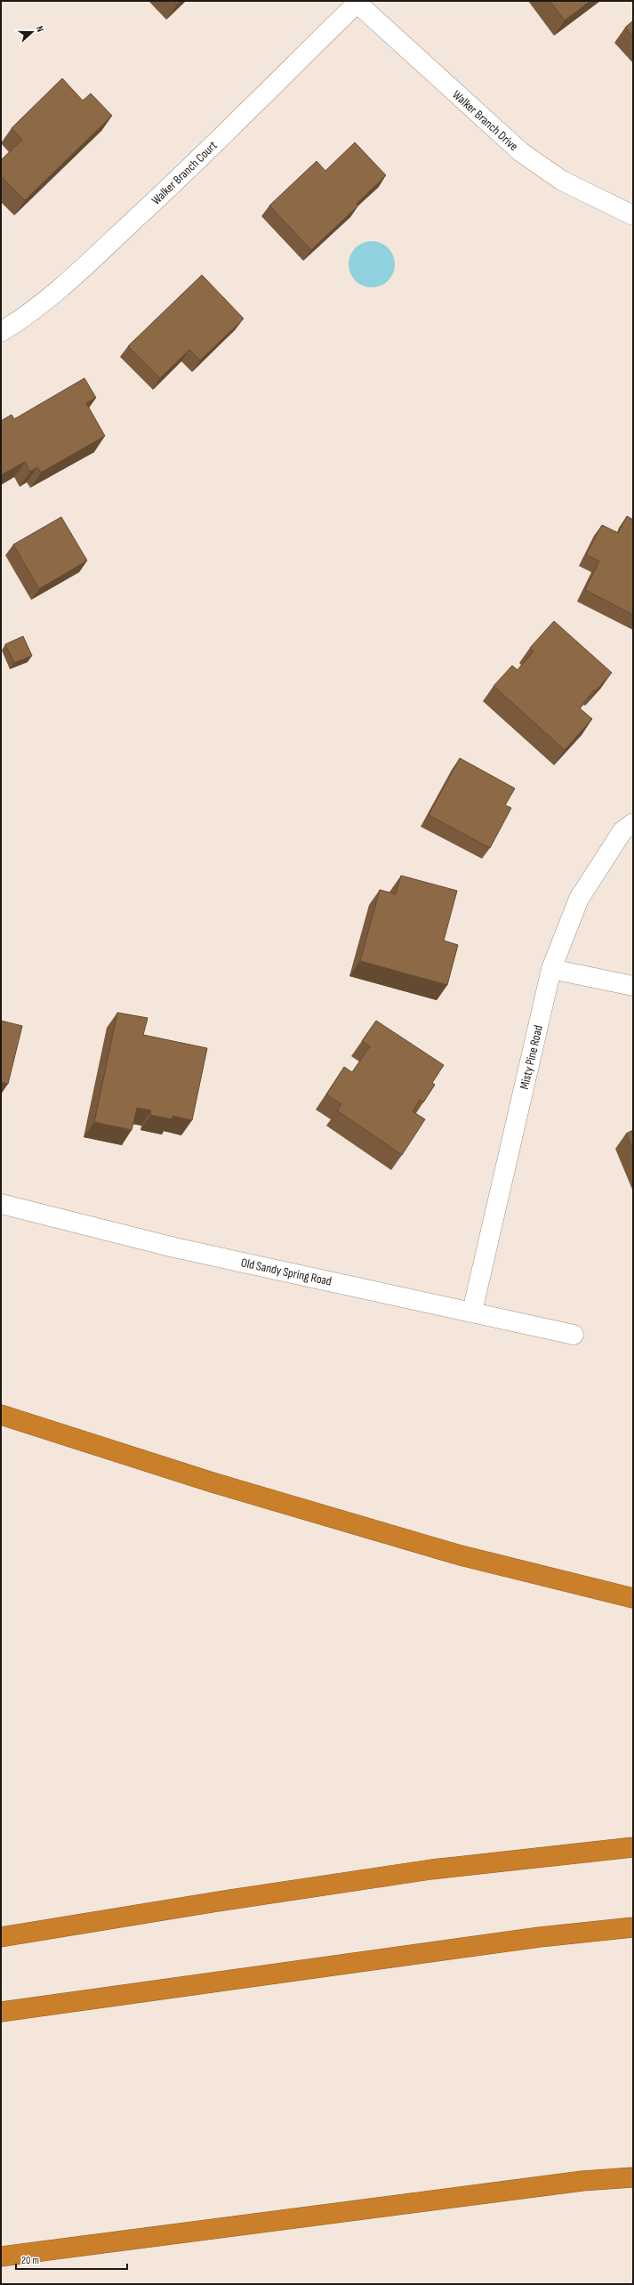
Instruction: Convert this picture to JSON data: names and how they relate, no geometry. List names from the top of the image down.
{
  "streets": {
    "street": [
      "Walker Branch Drive",
      "Walker Branch Court",
      "Misty Pine Road",
      "Old Sandy Spring Road"
    ]
  },
  "crossings": [
    ["Walker Branch Drive", "Walker Branch Court"],
    ["Misty Pine Road", "Old Sandy Spring Road"]
  ],
  "scale_bar": "20 m",
  "north": "right"
}
